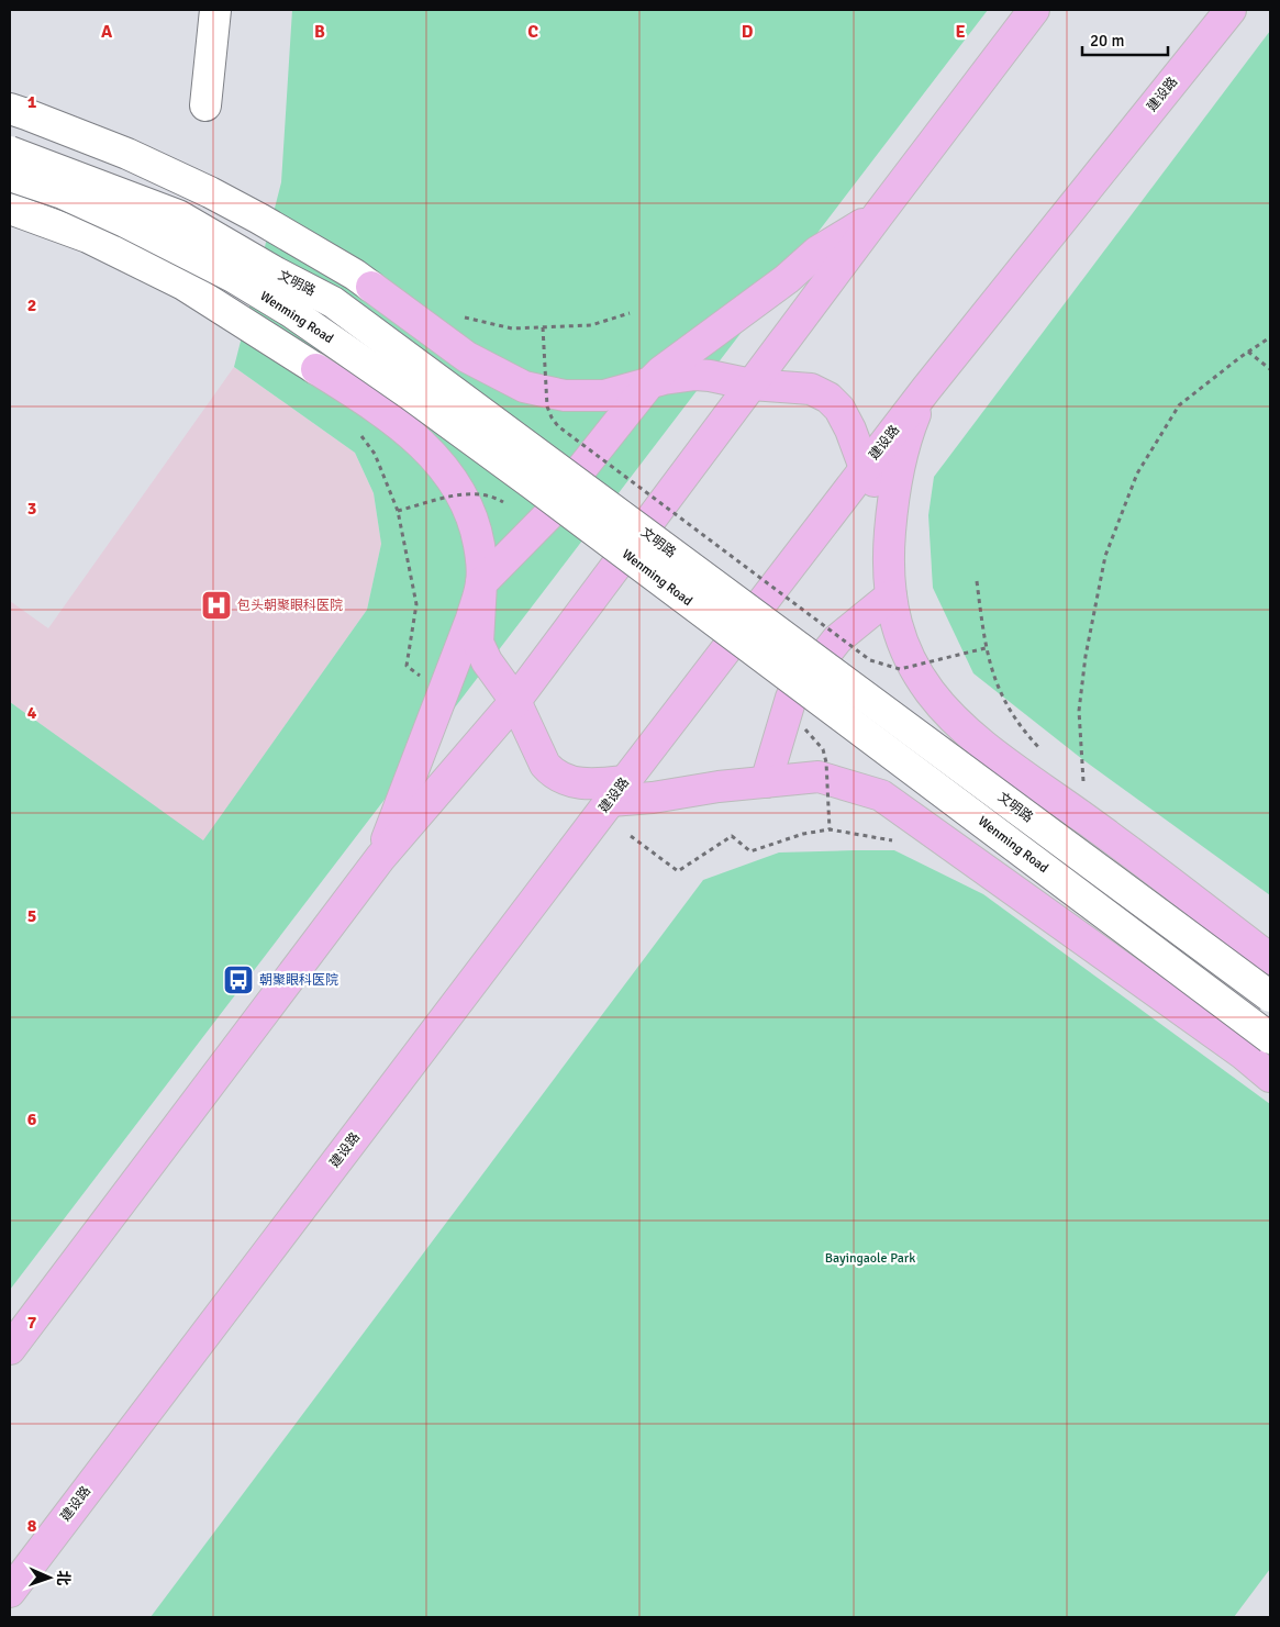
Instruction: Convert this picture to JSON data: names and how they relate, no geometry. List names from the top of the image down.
{
  "streets": {
    "main road": ["建设路", "文明路", "Wenming Road"]
  },
  "parks": ["Bayingaole Park"],
  "places": {
    "hospital": ["包头朝聚眼科医院"],
    "bus stop": ["朝聚眼科医院"]
  },
  "scale_bar": "20 m",
  "north": "right",
  "grid": {
    "columns": [
      "A",
      "B",
      "C",
      "D",
      "E"
    ],
    "rows": [
      "1",
      "2",
      "3",
      "4",
      "5",
      "6",
      "7",
      "8"
    ]
  }
}
